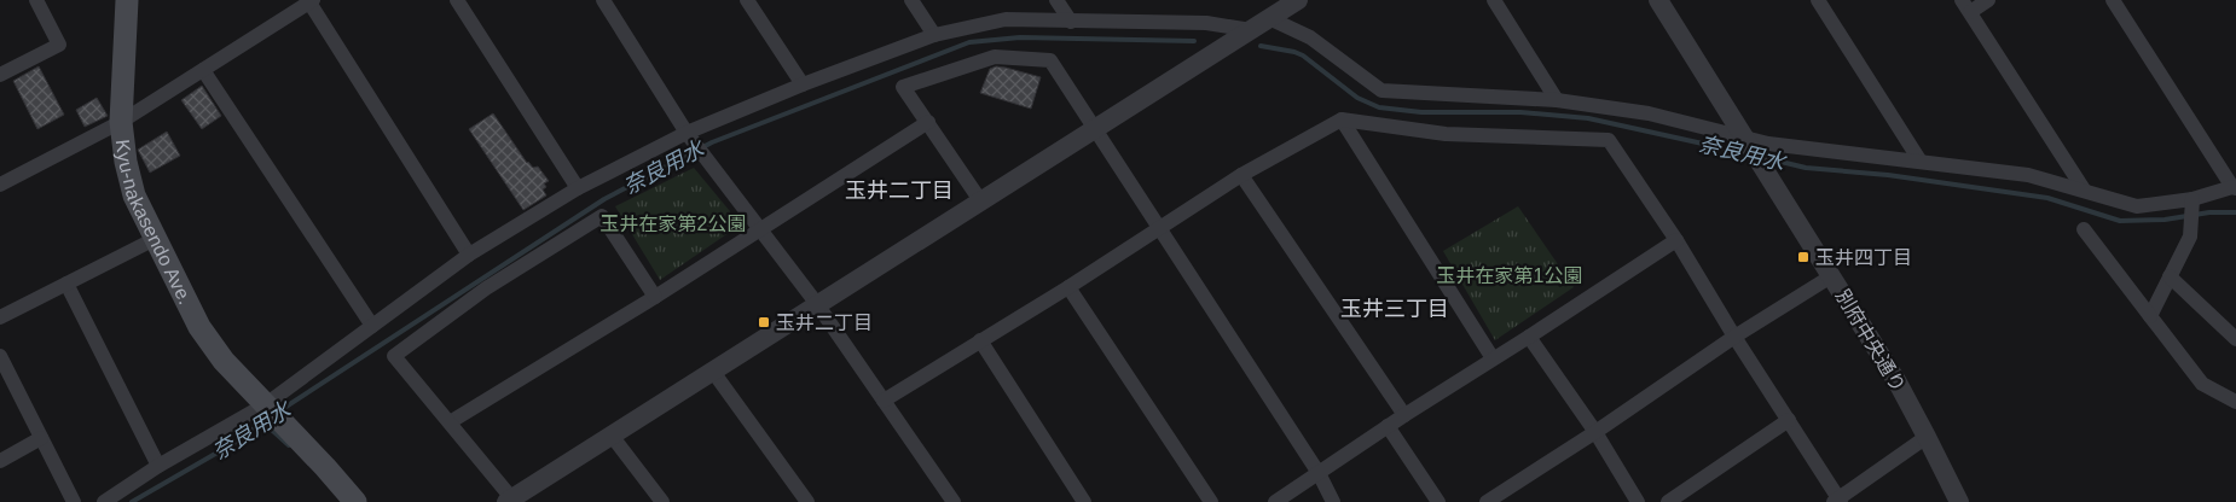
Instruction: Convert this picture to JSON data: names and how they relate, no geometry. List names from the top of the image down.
{
  "streets": {
    "main road": ["Kyu-nakasendo Ave."],
    "street": ["別府中央通り"]
  },
  "districts": ["玉井二丁目", "玉井三丁目"],
  "water": ["奈良用水"],
  "parks": ["玉井在家第2公園", "玉井在家第1公園"],
  "places": {
    "transit": ["玉井四丁目", "玉井二丁目"]
  }
}
